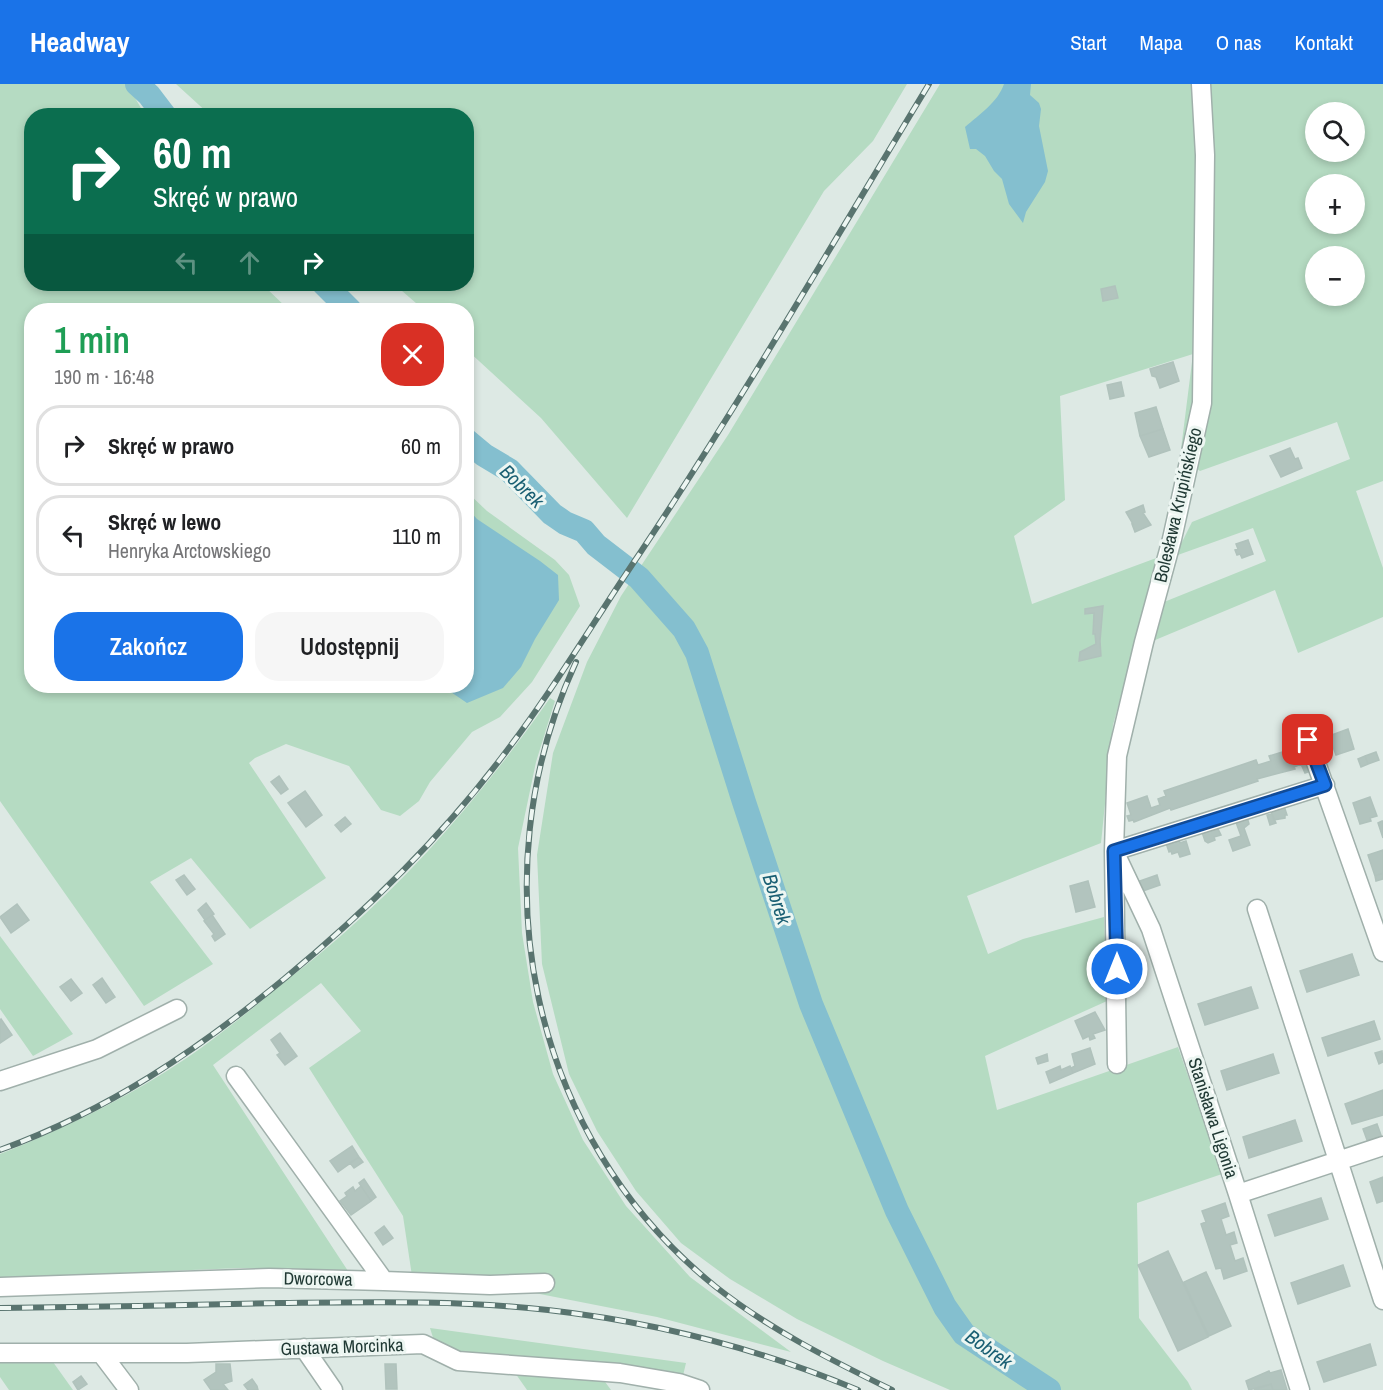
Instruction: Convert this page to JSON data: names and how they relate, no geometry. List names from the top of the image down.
{
  "streets": {
    "street": [
      "Bolesława Krupińskiego",
      "Stanisława Ligonia",
      "Dworcowa",
      "Gustawa Morcinka"
    ]
  },
  "crossings": [
    ["Bolesława Krupińskiego", "Stanisława Ligonia"]
  ],
  "water": ["Bobrek"],
  "page": {
    "header": "Headway",
    "nav": [
      "Start",
      "Mapa",
      "O nas",
      "Kontakt"
    ],
    "map_buttons": ["+", "−"],
    "turn": ["60 m", "Skręć w prawo"],
    "heading": ["1 min", "190 m · 16:48"],
    "list": [
      {
        "name": "Skręć w prawo",
        "value": "60 m"
      },
      {
        "name": "Skręć w lewo",
        "note": "Henryka Arctowskiego",
        "value": "110 m"
      }
    ],
    "buttons": ["Zakończ", "Udostępnij"]
  }
}
